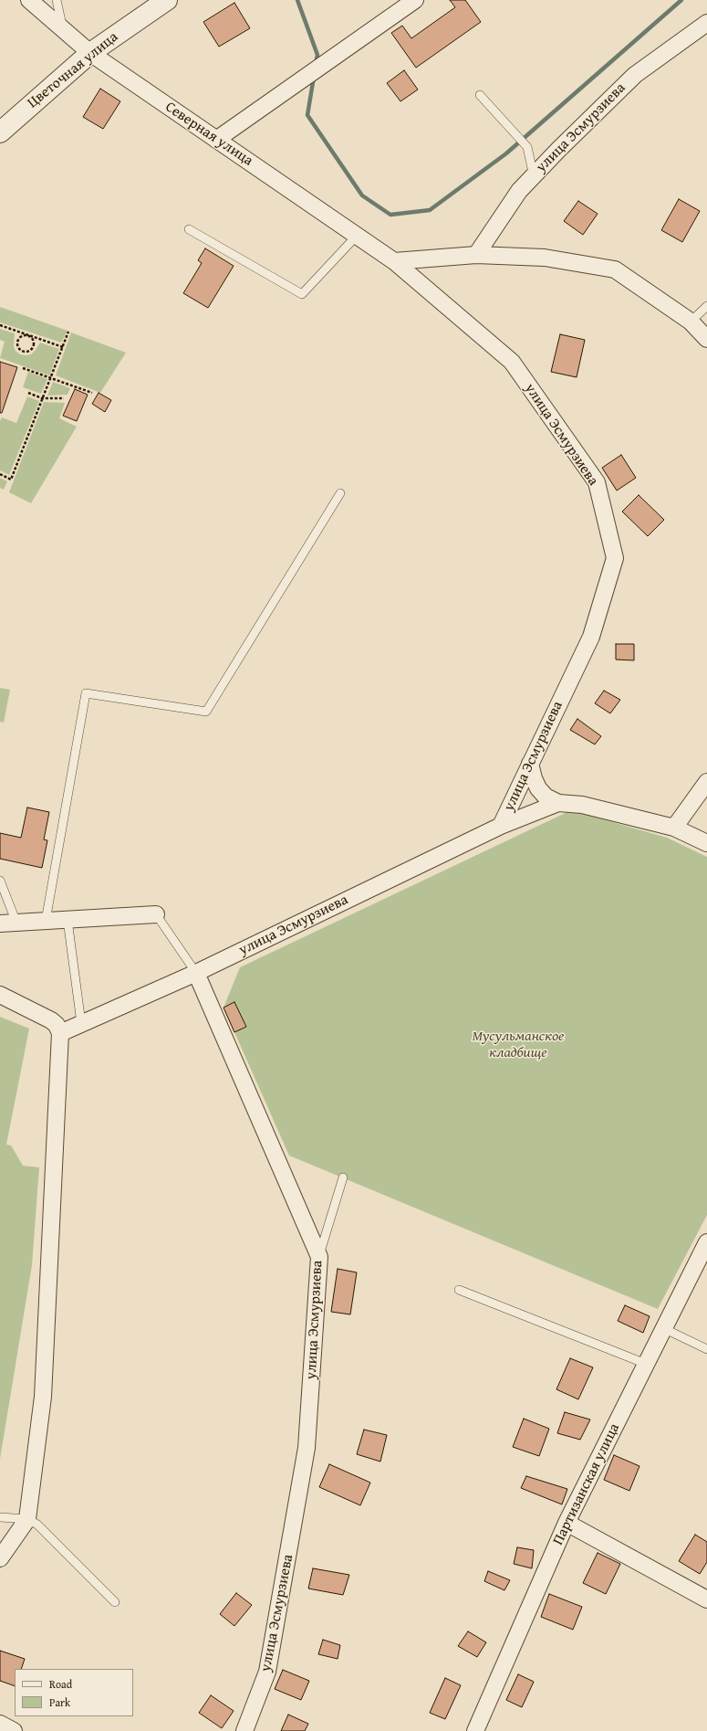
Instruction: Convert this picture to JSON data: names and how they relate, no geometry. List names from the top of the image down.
{
  "streets": {
    "street": [
      "Цветочная улица",
      "улица Эсмурзиева",
      "Северная улица",
      "Партизанская улица"
    ]
  },
  "crossings": [
    ["Цветочная улица", "Северная улица"],
    ["улица Эсмурзиева", "Северная улица"]
  ],
  "parks": ["Мусульманское кладбище"],
  "legend": ["Road", "Park"]
}
